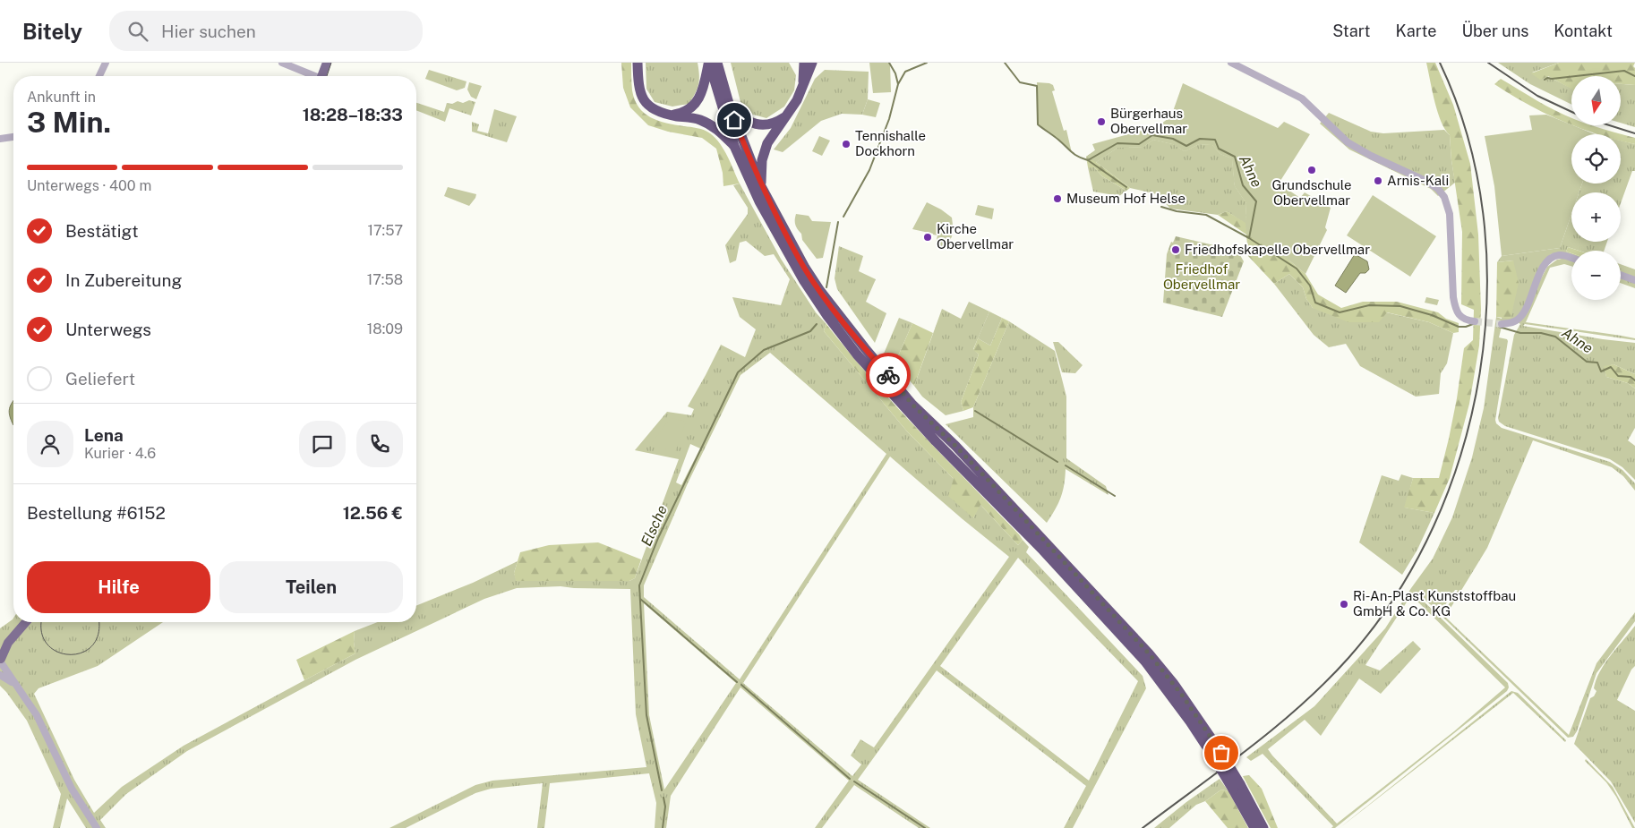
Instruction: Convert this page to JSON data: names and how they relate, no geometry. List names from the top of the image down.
{
  "water": ["Ahne", "Elsche"],
  "parks": ["Friedhof Obervellmar"],
  "places": [
    "Bürgerhaus Obervellmar",
    "Tennishalle Dockhorn",
    "Grundschule Obervellmar",
    "Arnis-Kali",
    "Museum Hof Helse",
    "Kirche Obervellmar",
    "Friedhofskapelle Obervellmar",
    "Ri-An-Plast Kunststoffbau GmbH & Co. KG"
  ],
  "north": "bottom",
  "page": {
    "header": "Bitely",
    "search": "Hier suchen",
    "nav": [
      "Start",
      "Karte",
      "Über uns",
      "Kontakt"
    ],
    "map_buttons": ["+", "−"],
    "heading": ["3 Min.", "Ankunft in", "18:28–18:33"],
    "panel": [
      "Lena",
      "Kurier · 4.6",
      "Bestellung #6152",
      "12.56 €"
    ],
    "bar": "Unterwegs · 400 m",
    "list": [
      ["Bestätigt", "17:57"],
      ["In Zubereitung", "17:58"],
      ["Unterwegs", "18:09"],
      "Geliefert"
    ],
    "buttons": ["Hilfe", "Teilen"]
  }
}
